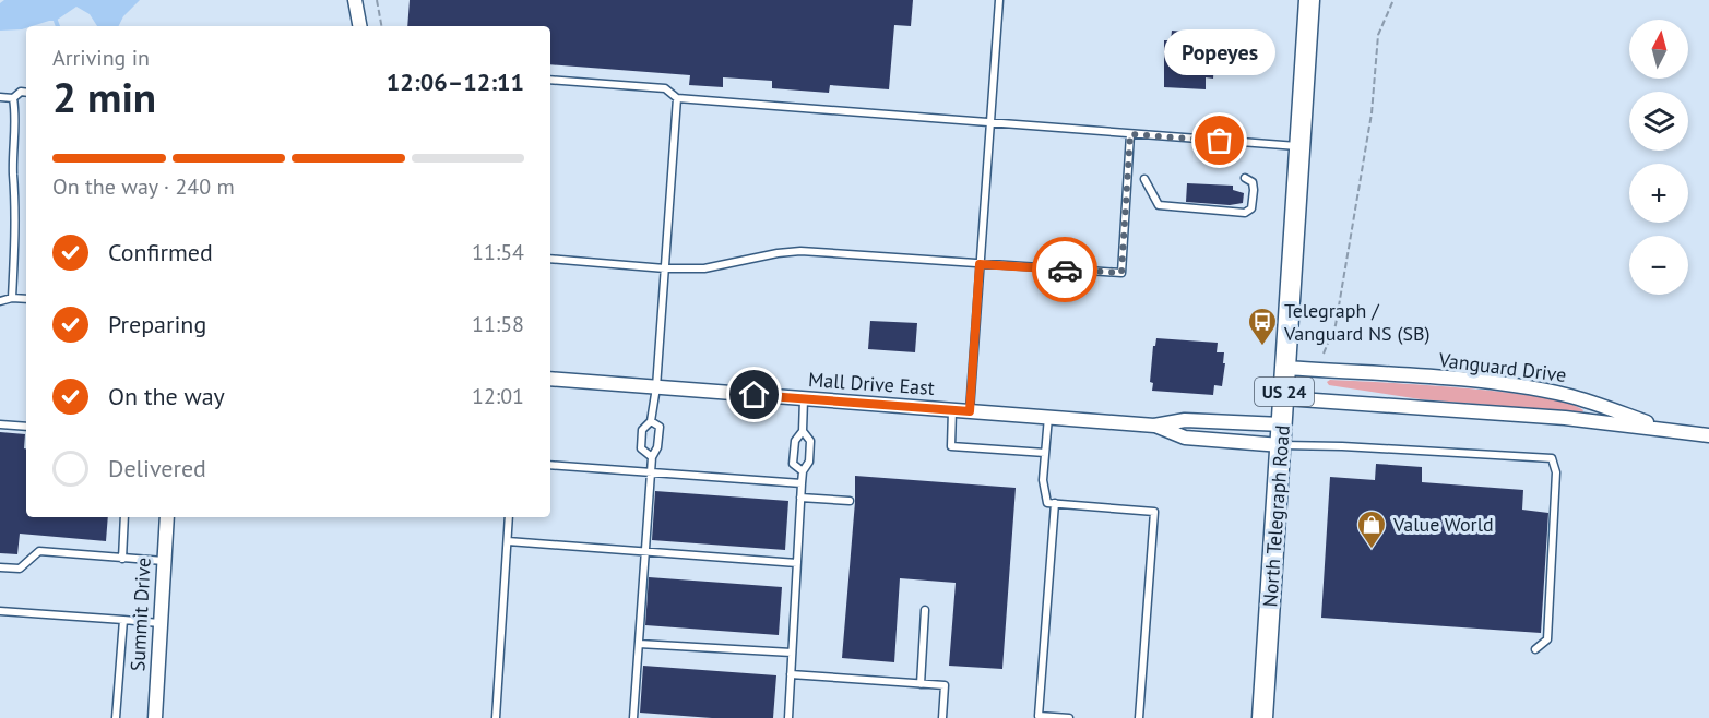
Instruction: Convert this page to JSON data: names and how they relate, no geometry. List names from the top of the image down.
{
  "streets": {
    "main road": ["US 24", "North Telegraph Road"],
    "street": ["Vanguard Drive", "Mall Drive East", "Summit Drive"]
  },
  "crossings": [
    ["Vanguard Drive", "North Telegraph Road"],
    ["Mall Drive East", "North Telegraph Road"]
  ],
  "places": {
    "other": ["Popeyes"],
    "bus stop": ["Telegraph / Vanguard NS (SB)"],
    "shop": ["Value World"]
  },
  "north": "top",
  "page": {
    "map_buttons": ["+", "−"],
    "heading": ["2 min", "Arriving in", "12:06–12:11"],
    "bubble": "Popeyes",
    "bar": "On the way · 240 m",
    "list": [
      ["Confirmed", "11:54"],
      ["Preparing", "11:58"],
      ["On the way", "12:01"],
      "Delivered"
    ]
  }
}
